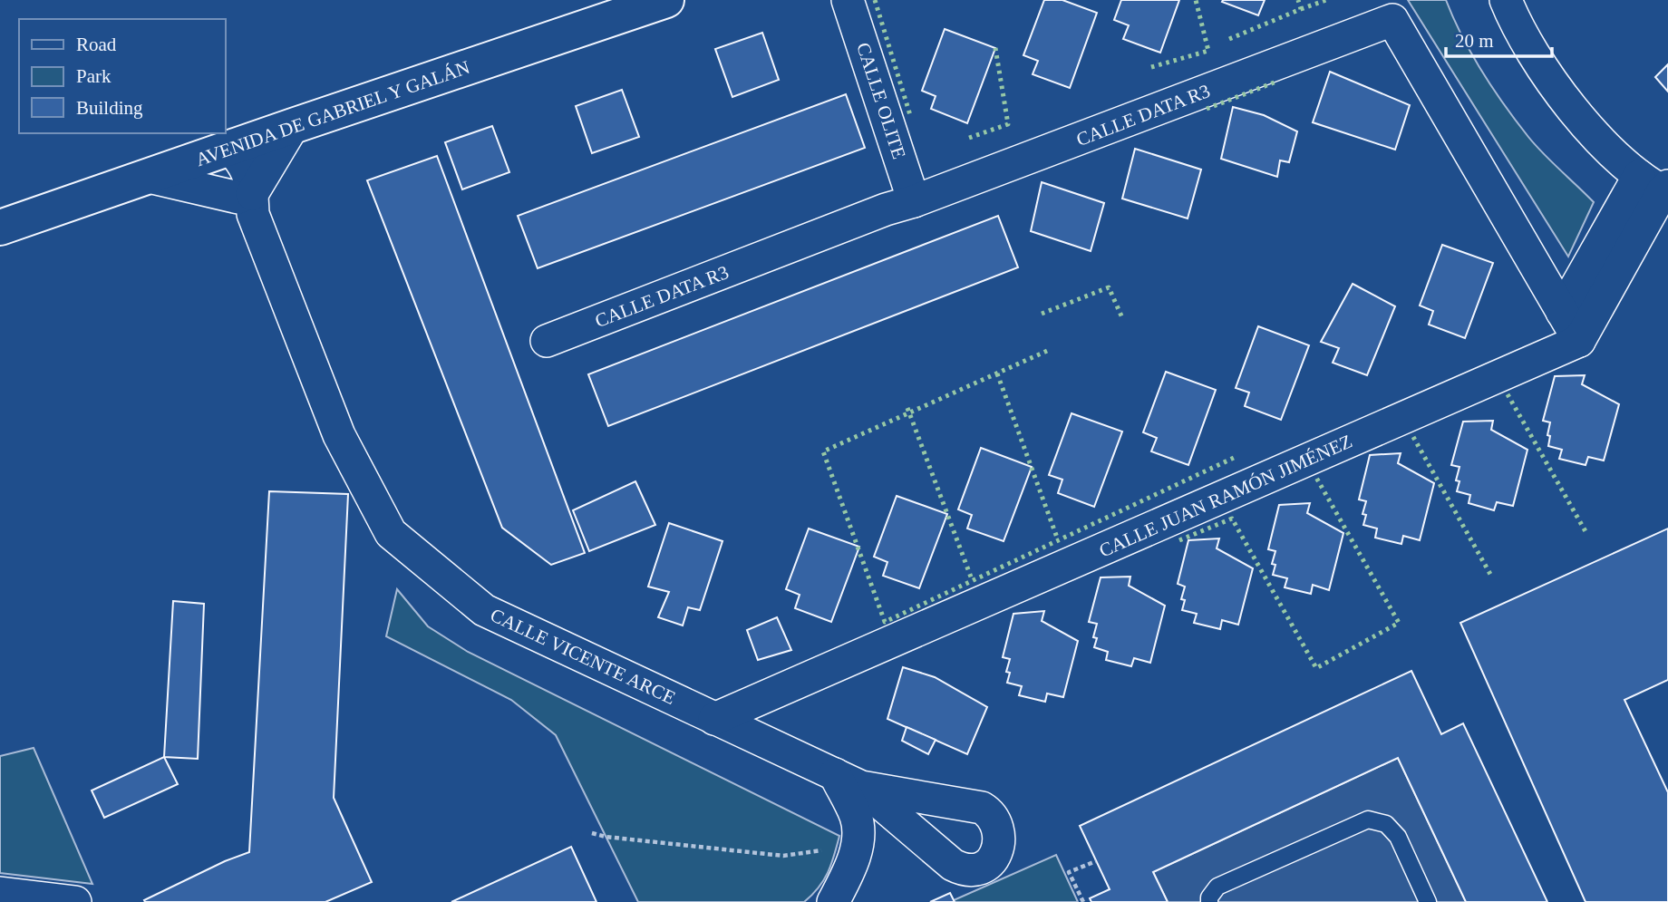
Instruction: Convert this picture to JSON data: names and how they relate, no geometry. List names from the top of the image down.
{
  "streets": {
    "street": [
      "CALLE OLITE",
      "AVENIDA DE GABRIEL Y GALÁN",
      "CALLE DATA R3",
      "CALLE JUAN RAMÓN JIMÉNEZ",
      "CALLE VICENTE ARCE"
    ]
  },
  "crossings": [
    ["CALLE OLITE", "CALLE DATA R3"],
    ["AVENIDA DE GABRIEL Y GALÁN", "CALLE VICENTE ARCE"],
    ["CALLE DATA R3", "CALLE JUAN RAMÓN JIMÉNEZ"],
    ["CALLE JUAN RAMÓN JIMÉNEZ", "CALLE VICENTE ARCE"]
  ],
  "legend": ["Road", "Park", "Building"],
  "scale_bar": "20 m"
}
